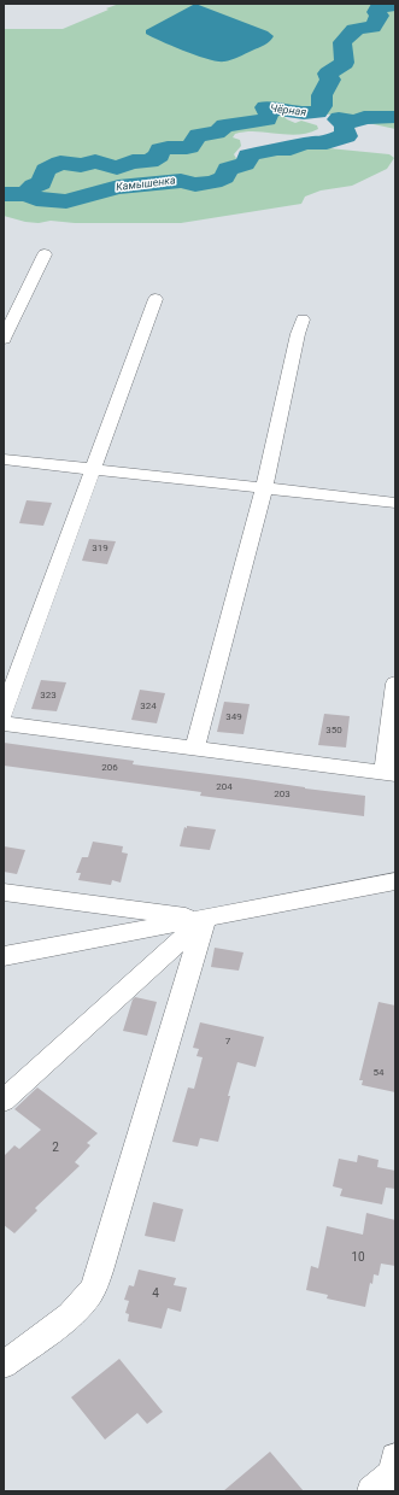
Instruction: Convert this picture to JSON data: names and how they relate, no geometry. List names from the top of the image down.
{
  "water": ["Чёрная", "Камышенка"],
  "house_numbers": [
    "319",
    "323",
    "324",
    "349",
    "350",
    "206",
    "204",
    "203",
    "7",
    "54",
    "2",
    "10",
    "4"
  ]
}
